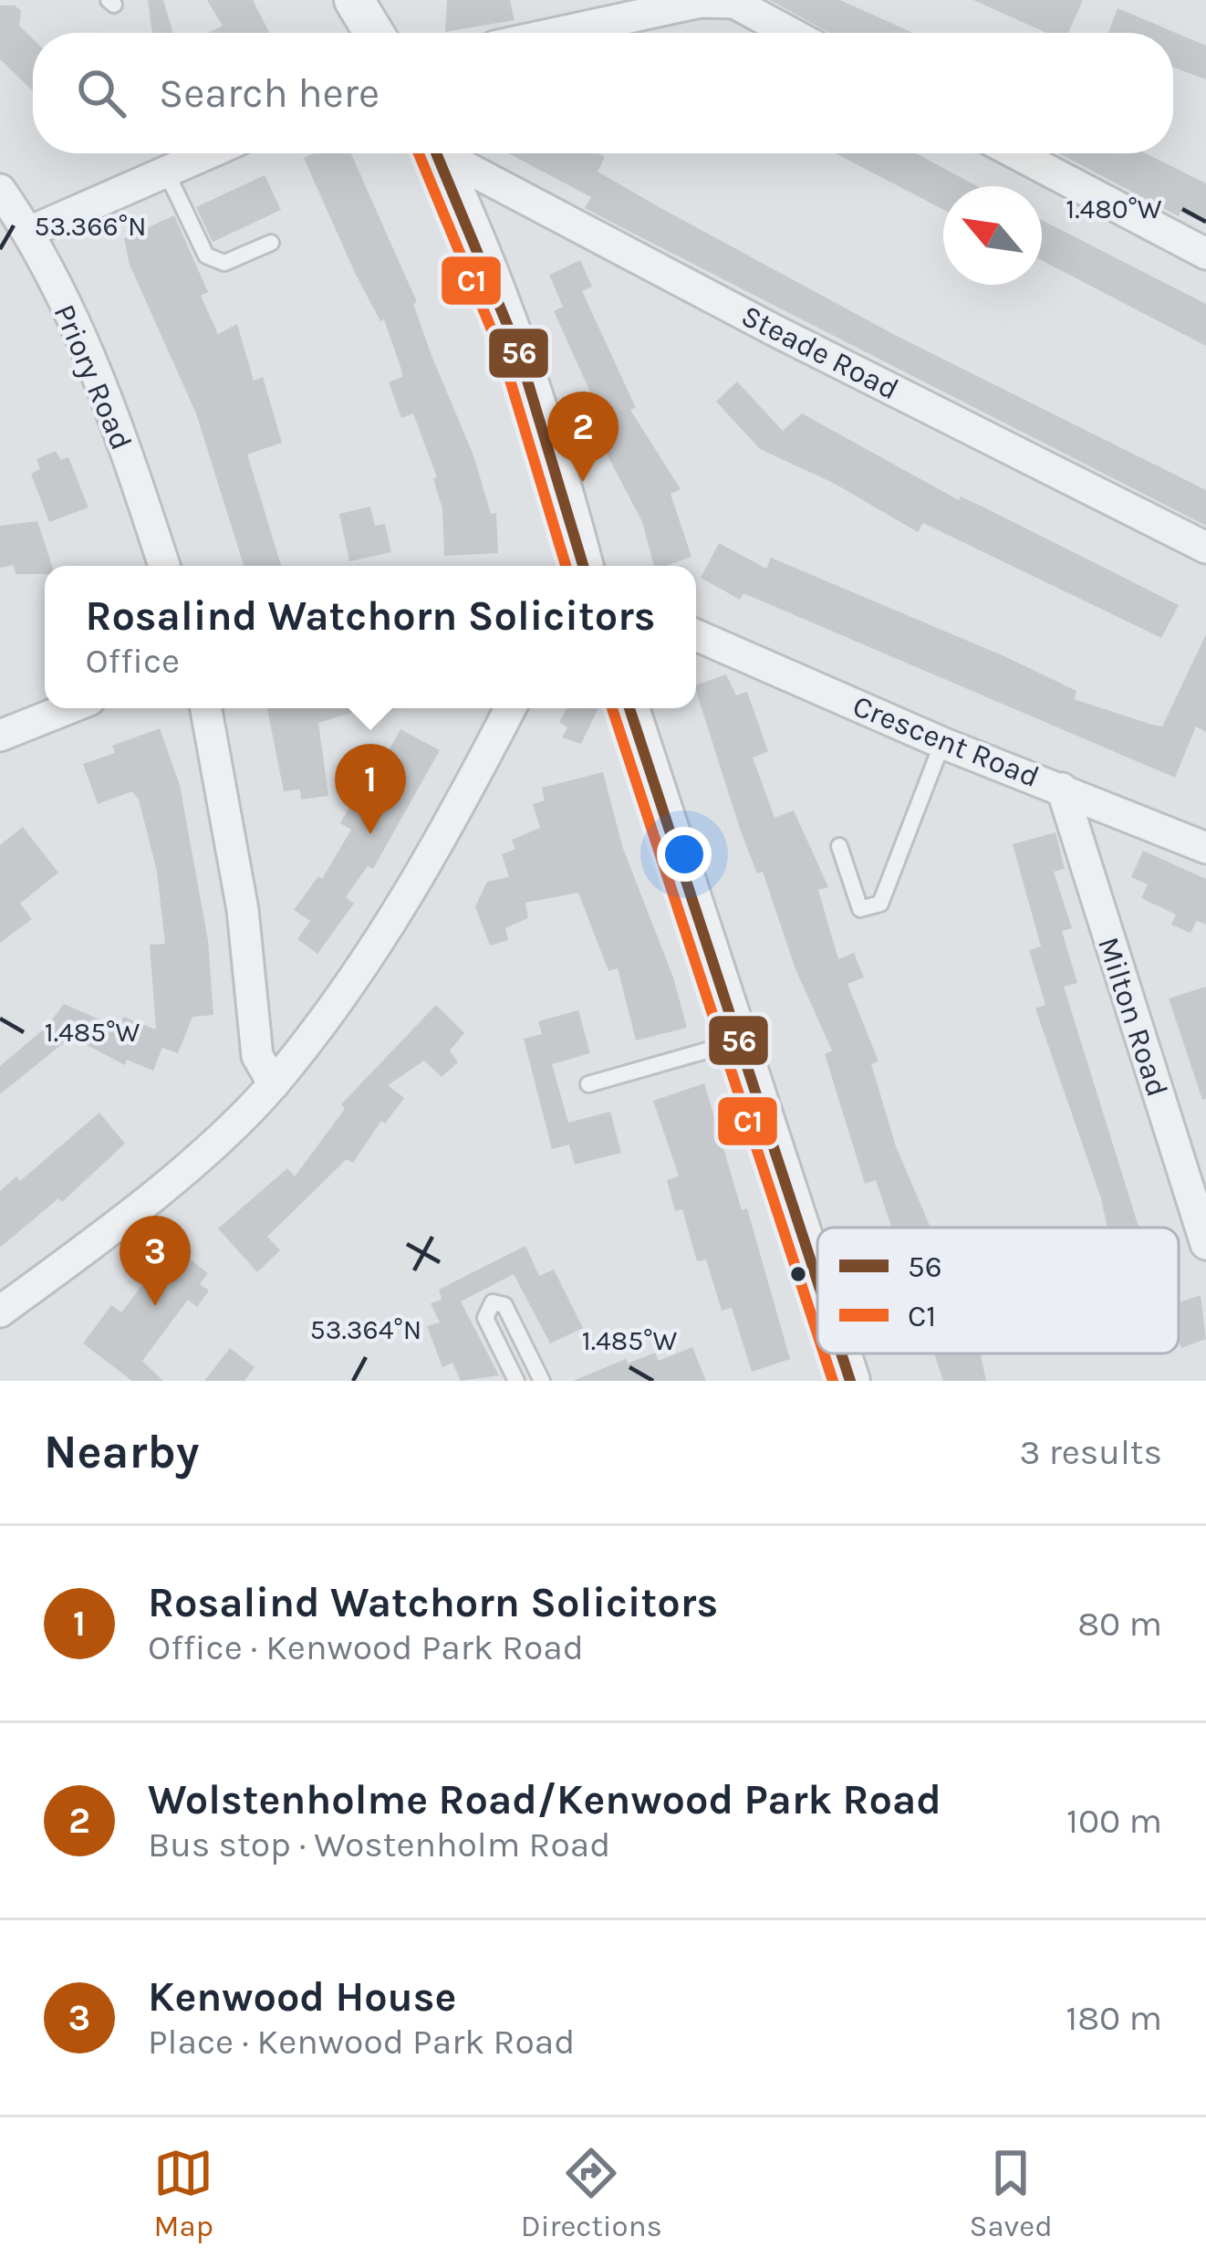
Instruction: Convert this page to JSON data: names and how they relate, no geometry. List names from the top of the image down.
{
  "streets": {
    "street": [
      "Steade Road",
      "Priory Road",
      "Crescent Road",
      "Milton Road"
    ]
  },
  "crossings": [
    ["Crescent Road", "Milton Road"]
  ],
  "lines": ["transit line 56", "transit line C1"],
  "legend": ["56", "C1"],
  "north": "top left",
  "page": {
    "search": "Search here",
    "pins": ["2", "1", "3"],
    "popup": ["Rosalind Watchorn Solicitors", "Office"],
    "heading": ["Nearby", "3 results"],
    "list": [
      {
        "mark": "1",
        "name": "Rosalind Watchorn Solicitors",
        "note": "Office · Kenwood Park Road",
        "value": "80 m"
      },
      {
        "mark": "2",
        "name": "Wolstenholme Road/Kenwood Park Road",
        "note": "Bus stop · Wostenholm Road",
        "value": "100 m"
      },
      {
        "mark": "3",
        "name": "Kenwood House",
        "note": "Place · Kenwood Park Road",
        "value": "180 m"
      }
    ],
    "nav": ["Map", "Directions", "Saved"]
  },
  "coordinates": [
    "1.480°W",
    "53.366°N",
    "1.485°W",
    "53.364°N"
  ]
}
